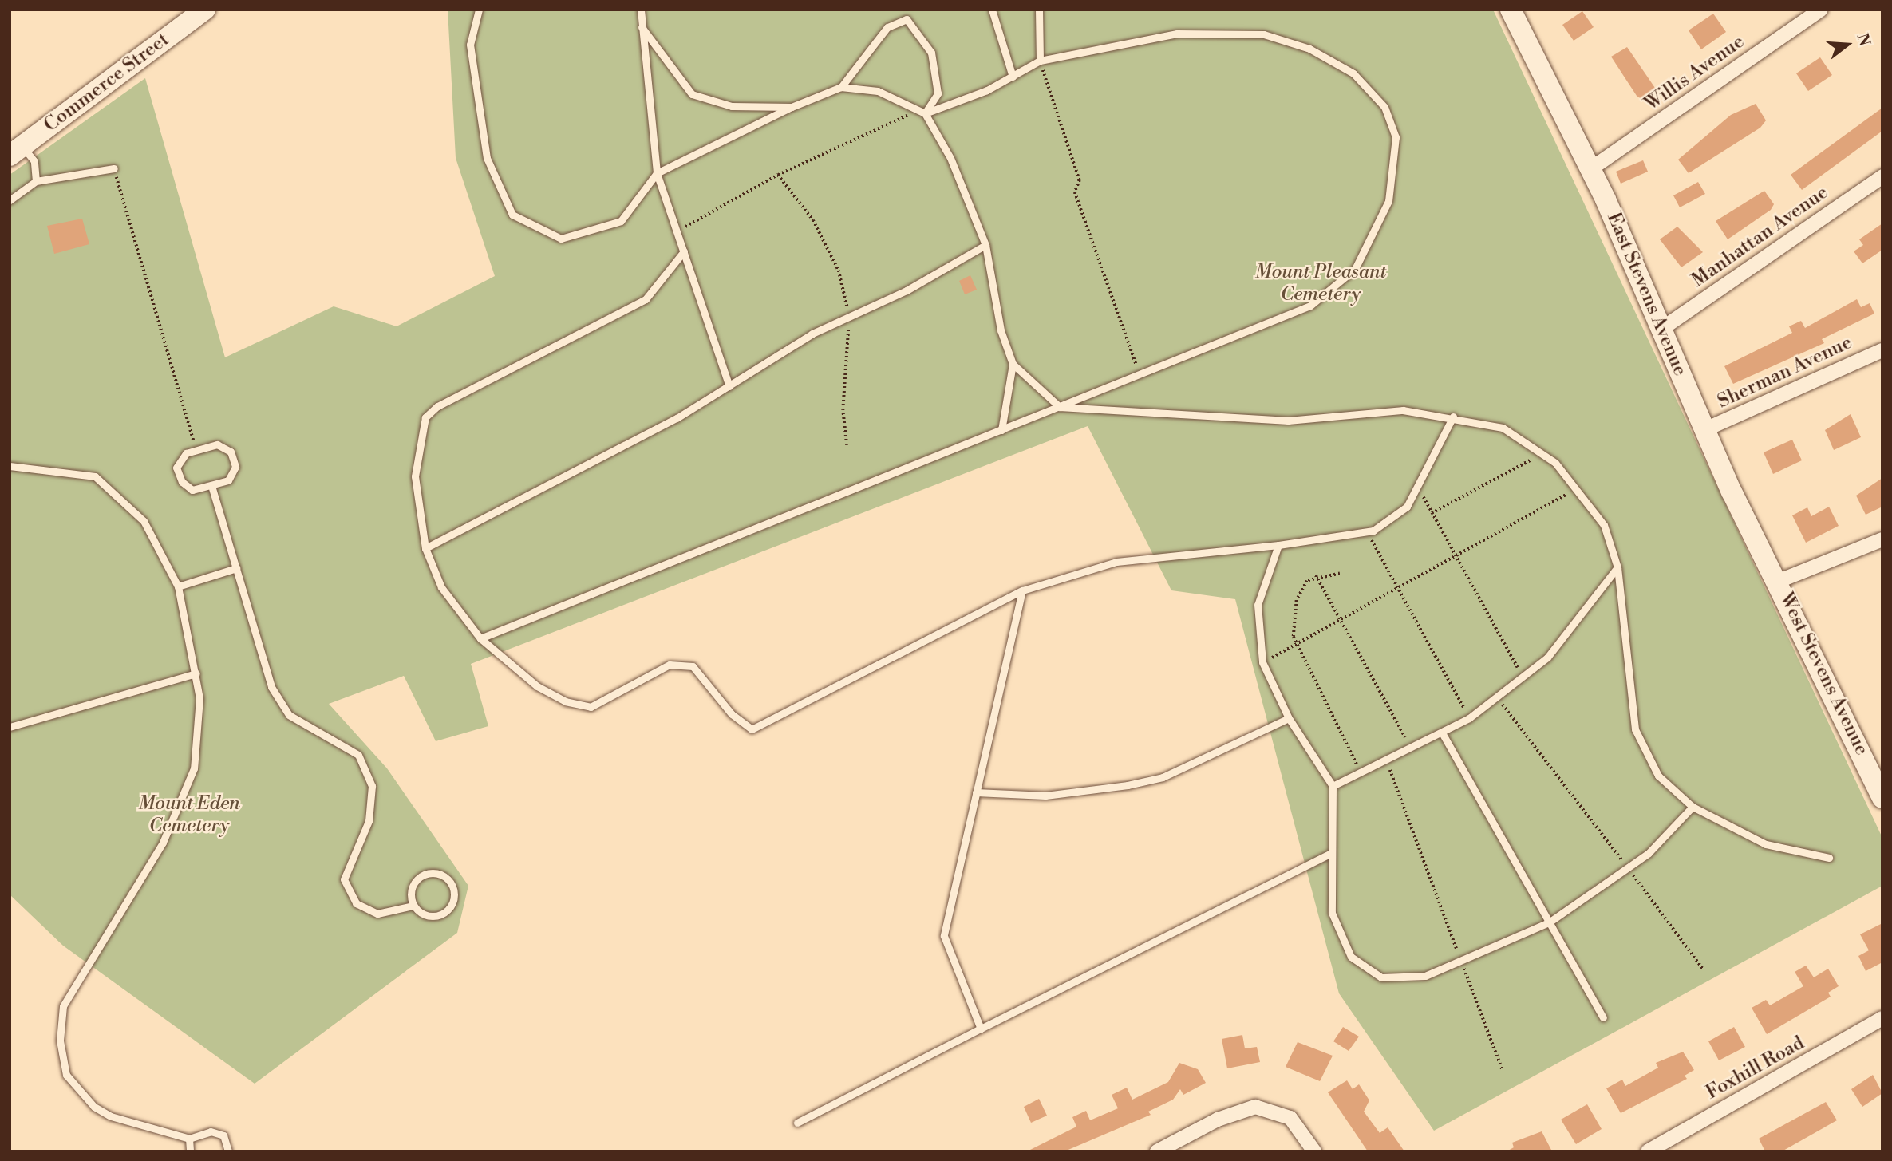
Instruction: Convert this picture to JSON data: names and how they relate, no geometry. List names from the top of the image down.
{
  "streets": {
    "street": [
      "Willis Avenue",
      "Commerce Street",
      "Manhattan Avenue",
      "East Stevens Avenue",
      "Sherman Avenue",
      "West Stevens Avenue",
      "Foxhill Road"
    ]
  },
  "crossings": [
    ["Willis Avenue", "East Stevens Avenue"],
    ["Manhattan Avenue", "East Stevens Avenue"],
    ["East Stevens Avenue", "Sherman Avenue"],
    ["East Stevens Avenue", "West Stevens Avenue"]
  ],
  "parks": ["Mount Pleasant Cemetery", "Mount Eden Cemetery"],
  "north": "right"
}
